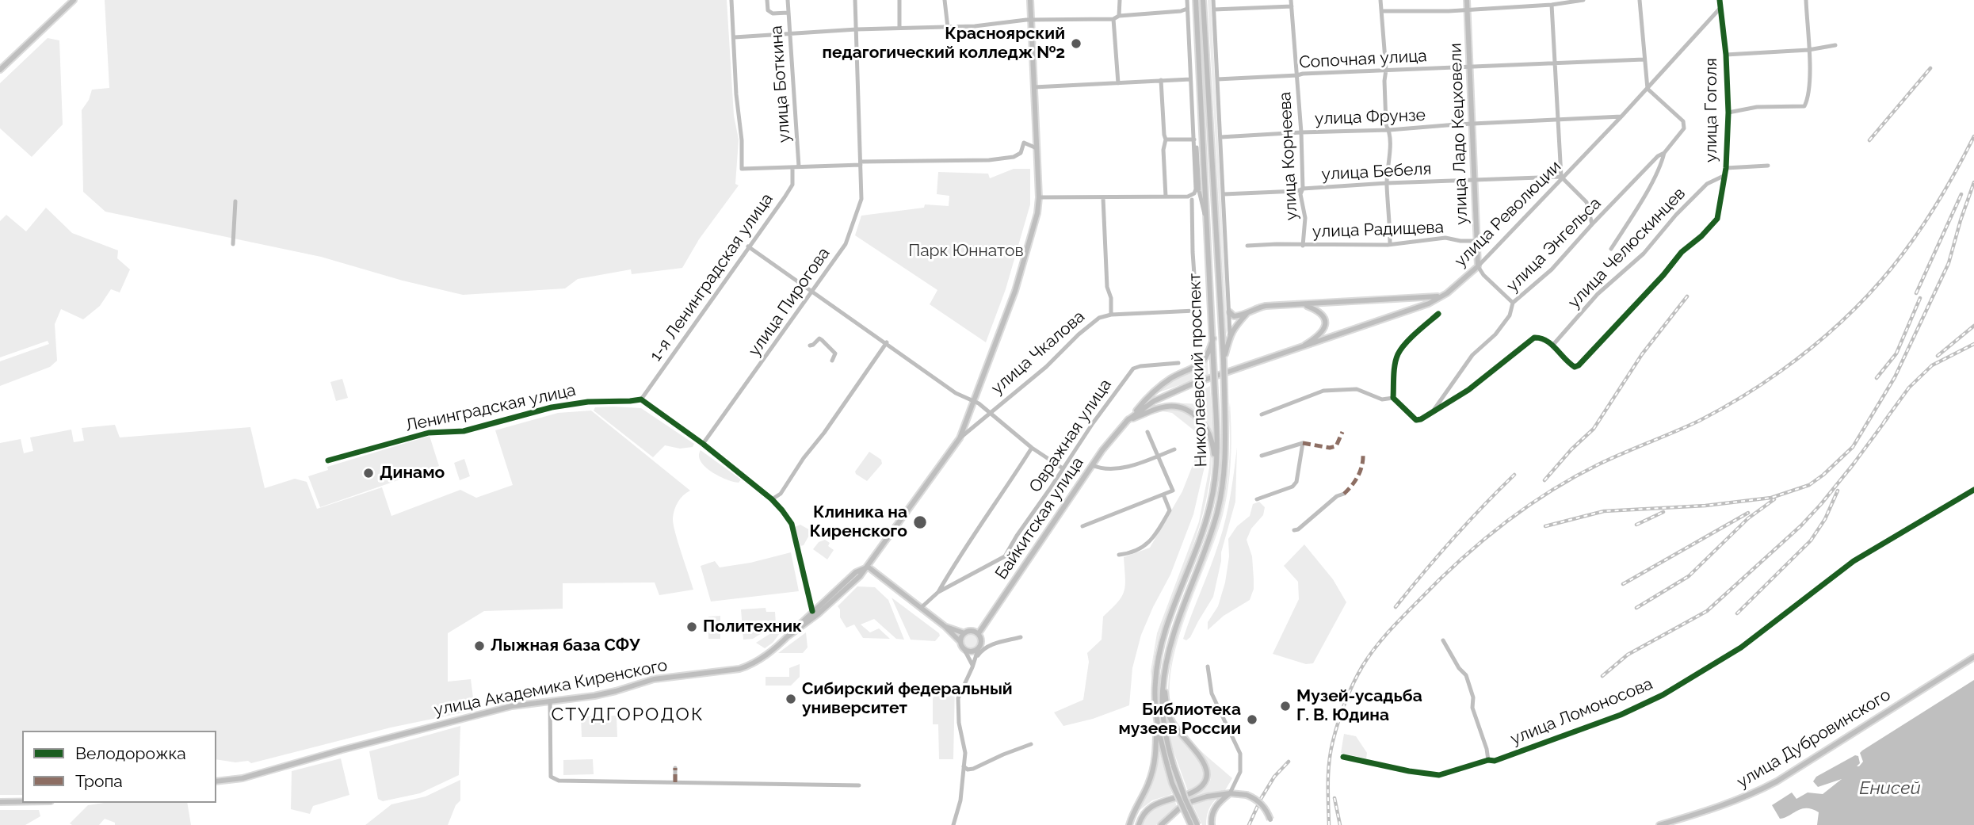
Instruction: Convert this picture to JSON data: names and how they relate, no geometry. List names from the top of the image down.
{
  "streets": {
    "main road": [
      "улица Ладо Кецховели",
      "улица Революции",
      "Николаевский проспект",
      "Байкитская улица",
      "улица Академика Киренского",
      "улица Дубровинского"
    ],
    "street": [
      "Сопочная улица",
      "улица Боткина",
      "улица Гоголя",
      "улица Фрунзе",
      "улица Корнеева",
      "улица Бебеля",
      "улица Радищева",
      "улица Энгельса",
      "улица Челюскинцев",
      "1-я Ленинградская улица",
      "улица Пирогова",
      "улица Чкалова",
      "Ленинградская улица",
      "Овражная улица",
      "улица Ломоносова"
    ]
  },
  "crossings": [
    ["Сопочная улица", "улица Ладо Кецховели"],
    ["Сопочная улица", "улица Корнеева"],
    ["улица Гоголя", "улица Революции"],
    ["улица Гоголя", "улица Челюскинцев"],
    ["улица Фрунзе", "улица Ладо Кецховели"],
    ["улица Фрунзе", "улица Корнеева"],
    ["улица Фрунзе", "улица Революции"],
    ["улица Ладо Кецховели", "улица Бебеля"],
    ["улица Ладо Кецховели", "улица Революции"],
    ["улица Ладо Кецховели", "улица Радищева"],
    ["улица Корнеева", "улица Бебеля"],
    ["улица Корнеева", "улица Радищева"],
    ["улица Бебеля", "улица Революции"],
    ["улица Революции", "улица Энгельса"],
    ["улица Революции", "Байкитская улица"],
    ["1-я Ленинградская улица", "улица Чкалова"],
    ["1-я Ленинградская улица", "Ленинградская улица"],
    ["улица Пирогова", "улица Чкалова"],
    ["улица Чкалова", "улица Академика Киренского"]
  ],
  "districts": ["СТУДГОРОДОК"],
  "water": ["Енисей"],
  "parks": ["Парк Юннатов"],
  "places": [
    "Красноярский педагогический колледж №2",
    "Динамо",
    "Клиника на Киренского",
    "Политехник",
    "Лыжная база СФУ",
    "Сибирский федеральный университет",
    "Музей-усадьба Г. В. Юдина",
    "Библиотека музеев России"
  ],
  "legend": ["Велодорожка", "Тропа"]
}
